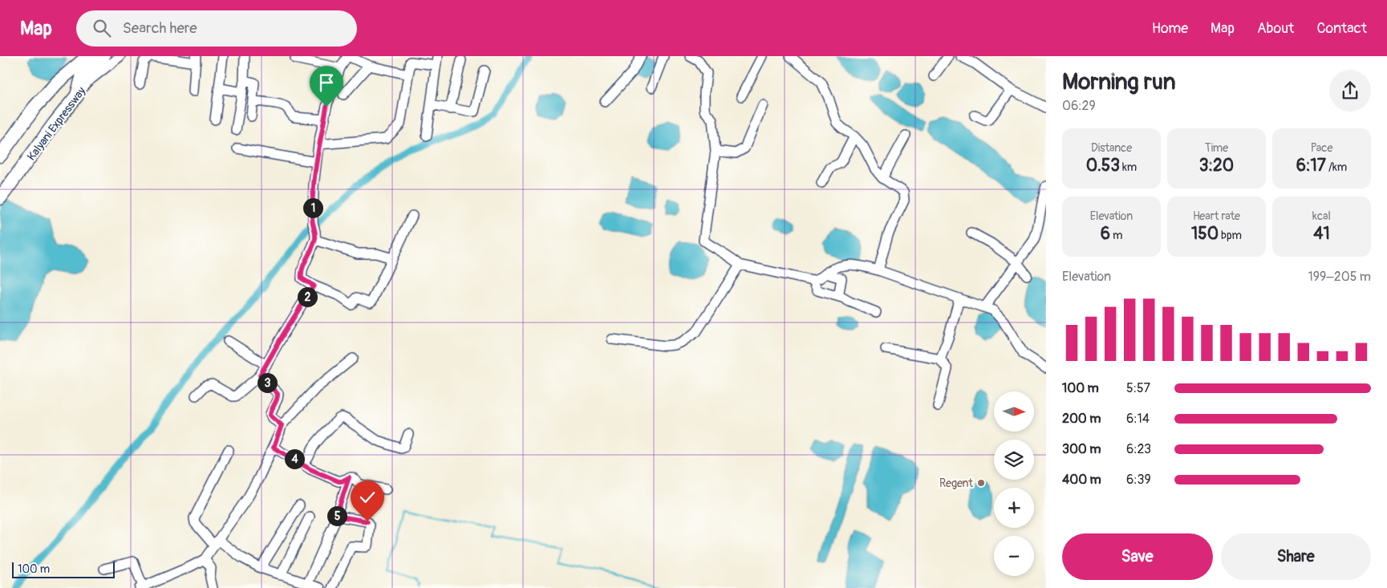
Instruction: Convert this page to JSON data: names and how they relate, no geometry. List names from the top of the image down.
{
  "streets": {
    "highway": ["Kalyani Expressway"]
  },
  "places": ["Regent"],
  "scale_bar": "100 m",
  "north": "right",
  "page": {
    "header": "Map",
    "search": "Search here",
    "nav": [
      "Home",
      "Map",
      "About",
      "Contact"
    ],
    "heading": ["Morning run", "06:29"],
    "stats": [
      ["Distance", "0.53 km"],
      ["Time", "3:20"],
      ["Pace", "6:17 /km"],
      ["Elevation", "6 m"],
      ["Heart rate", "150 bpm"],
      ["kcal", "41"]
    ],
    "pins": [
      "1",
      "2",
      "3",
      "4",
      "5"
    ],
    "chart": ["Elevation", "199–205 m"],
    "list": [
      {
        "name": "100 m",
        "note": "5:57"
      },
      {
        "name": "200 m",
        "note": "6:14"
      },
      {
        "name": "300 m",
        "note": "6:23"
      },
      {
        "name": "400 m",
        "note": "6:39"
      }
    ],
    "map_buttons": ["+", "−"],
    "buttons": ["Save", "Share"],
    "scale": "100 m"
  }
}
